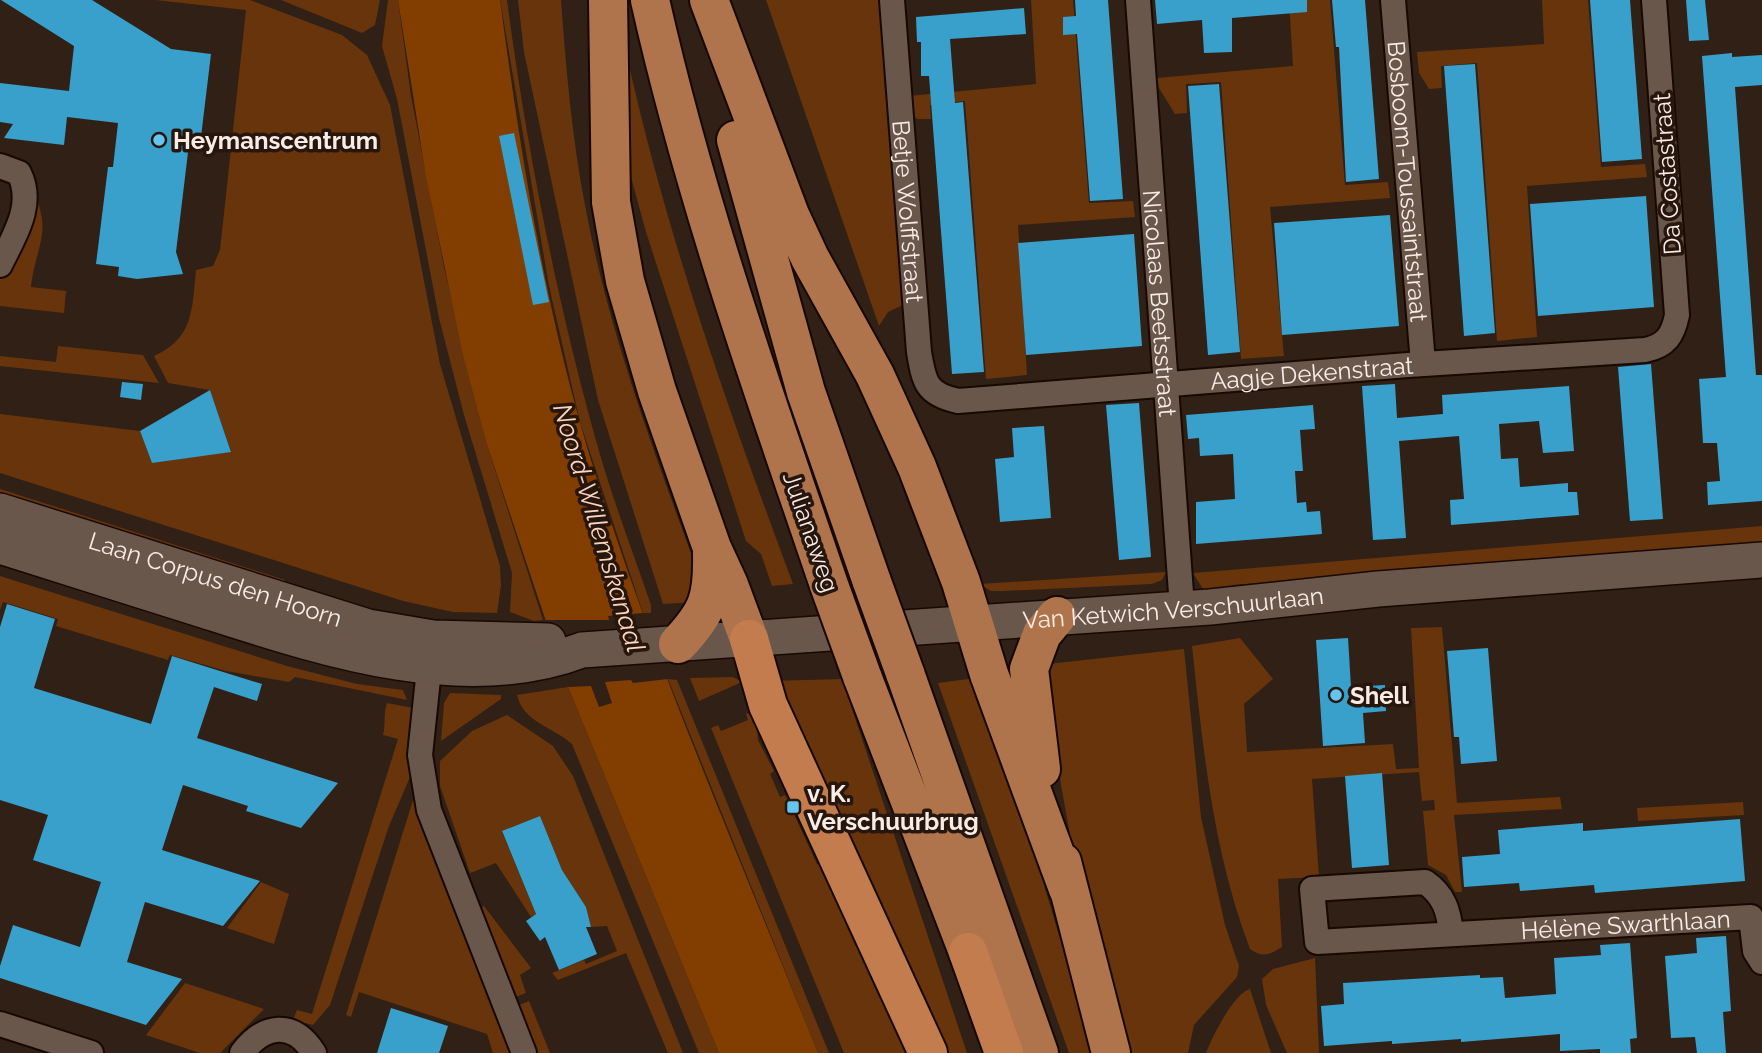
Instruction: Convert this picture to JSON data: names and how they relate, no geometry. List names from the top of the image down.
{
  "streets": {
    "highway": ["Julianaweg"],
    "main road": ["Laan Corpus den Hoorn", "Van Ketwich Verschuurlaan"],
    "street": [
      "Da Costastraat",
      "Bosboom-Toussaintstraat",
      "Betje Wolffstraat",
      "Nicolaas Beetsstraat",
      "Aagje Dekenstraat",
      "Hélène Swarthlaan"
    ]
  },
  "crossings": [
    ["Da Costastraat", "Aagje Dekenstraat"],
    ["Bosboom-Toussaintstraat", "Aagje Dekenstraat"],
    ["Betje Wolffstraat", "Aagje Dekenstraat"],
    ["Nicolaas Beetsstraat", "Aagje Dekenstraat"],
    ["Nicolaas Beetsstraat", "Van Ketwich Verschuurlaan"],
    ["Laan Corpus den Hoorn", "Van Ketwich Verschuurlaan"]
  ],
  "water": ["Noord-Willemskanaal"],
  "places": {
    "other": ["Heymanscentrum", "Shell"],
    "transit": ["v. K. Verschuurbrug"]
  }
}
